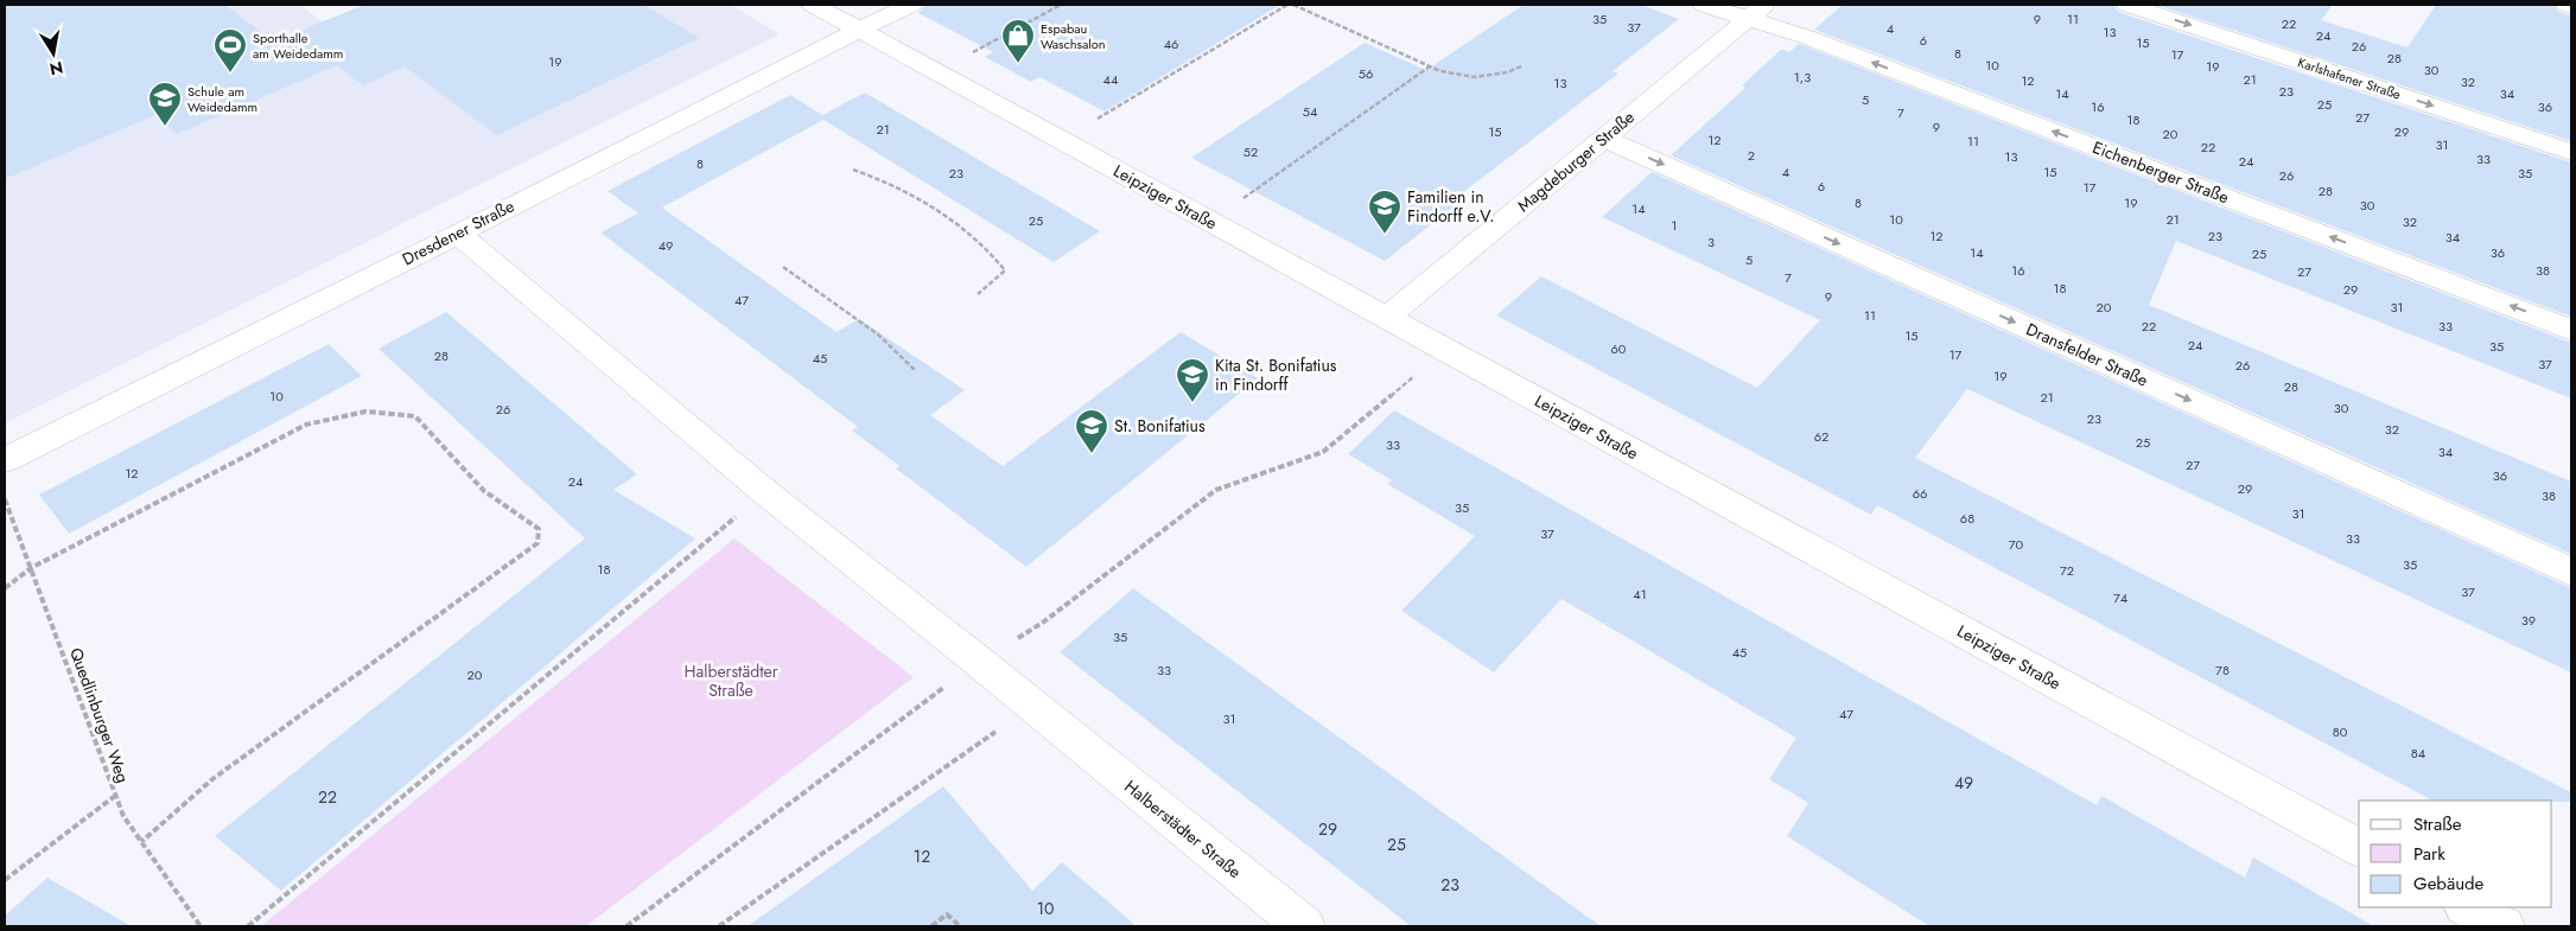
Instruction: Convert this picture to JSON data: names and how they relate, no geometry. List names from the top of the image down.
{
  "streets": {
    "street": [
      "Karlshafener Straße",
      "Magdeburger Straße",
      "Eichenberger Straße",
      "Leipziger Straße",
      "Dresdener Straße",
      "Dransfelder Straße",
      "Halberstädter Straße"
    ],
    "path": ["Quedlinburger Weg"]
  },
  "crossings": [
    ["Magdeburger Straße", "Eichenberger Straße"],
    ["Magdeburger Straße", "Leipziger Straße"],
    ["Magdeburger Straße", "Dransfelder Straße"],
    ["Leipziger Straße", "Dresdener Straße"],
    ["Dresdener Straße", "Halberstädter Straße"]
  ],
  "one_way": ["Karlshafener Straße", "Eichenberger Straße", "Dransfelder Straße"],
  "parks": ["Halberstädter Straße"],
  "places": {
    "shop": ["Espabau Waschsalon"],
    "sports": ["Sporthalle am Weidedamm"],
    "school or university": [
      "Schule am Weidedamm",
      "Familien in Findorff e.V.",
      "Kita St. Bonifatius in Findorff",
      "St. Bonifatius"
    ]
  },
  "house_numbers": [
    "35",
    "9",
    "11",
    "22",
    "37",
    "4",
    "13",
    "24",
    "6",
    "15",
    "46",
    "26",
    "8",
    "17",
    "28",
    "19",
    "10",
    "19",
    "30",
    "56",
    "1,3",
    "44",
    "21",
    "12",
    "32",
    "13",
    "23",
    "14",
    "34",
    "5",
    "25",
    "16",
    "36",
    "54",
    "7",
    "27",
    "18",
    "9",
    "21",
    "15",
    "29",
    "20",
    "12",
    "11",
    "31",
    "22",
    "52",
    "2",
    "13",
    "33",
    "24",
    "8",
    "4",
    "15",
    "23",
    "35",
    "26",
    "6",
    "17",
    "28",
    "8",
    "19",
    "30",
    "14",
    "10",
    "21",
    "25",
    "32",
    "1",
    "12",
    "23",
    "34",
    "3",
    "49",
    "14",
    "36",
    "25",
    "5",
    "16",
    "38",
    "27",
    "7",
    "18",
    "29",
    "9",
    "47",
    "20",
    "31",
    "11",
    "22",
    "33",
    "15",
    "24",
    "35",
    "60",
    "17",
    "28",
    "45",
    "37",
    "26",
    "19",
    "28",
    "10",
    "21",
    "30",
    "26",
    "23",
    "32",
    "62",
    "25",
    "33",
    "34",
    "27",
    "12",
    "36",
    "24",
    "29",
    "66",
    "38",
    "35",
    "31",
    "68",
    "37",
    "33",
    "70",
    "35",
    "18",
    "72",
    "37",
    "41",
    "74",
    "39",
    "35",
    "45",
    "33",
    "78",
    "20",
    "47",
    "31",
    "80",
    "84",
    "49",
    "22",
    "29",
    "25",
    "12",
    "23",
    "10"
  ],
  "legend": ["Straße", "Park", "Gebäude"],
  "north": "bottom"
}
